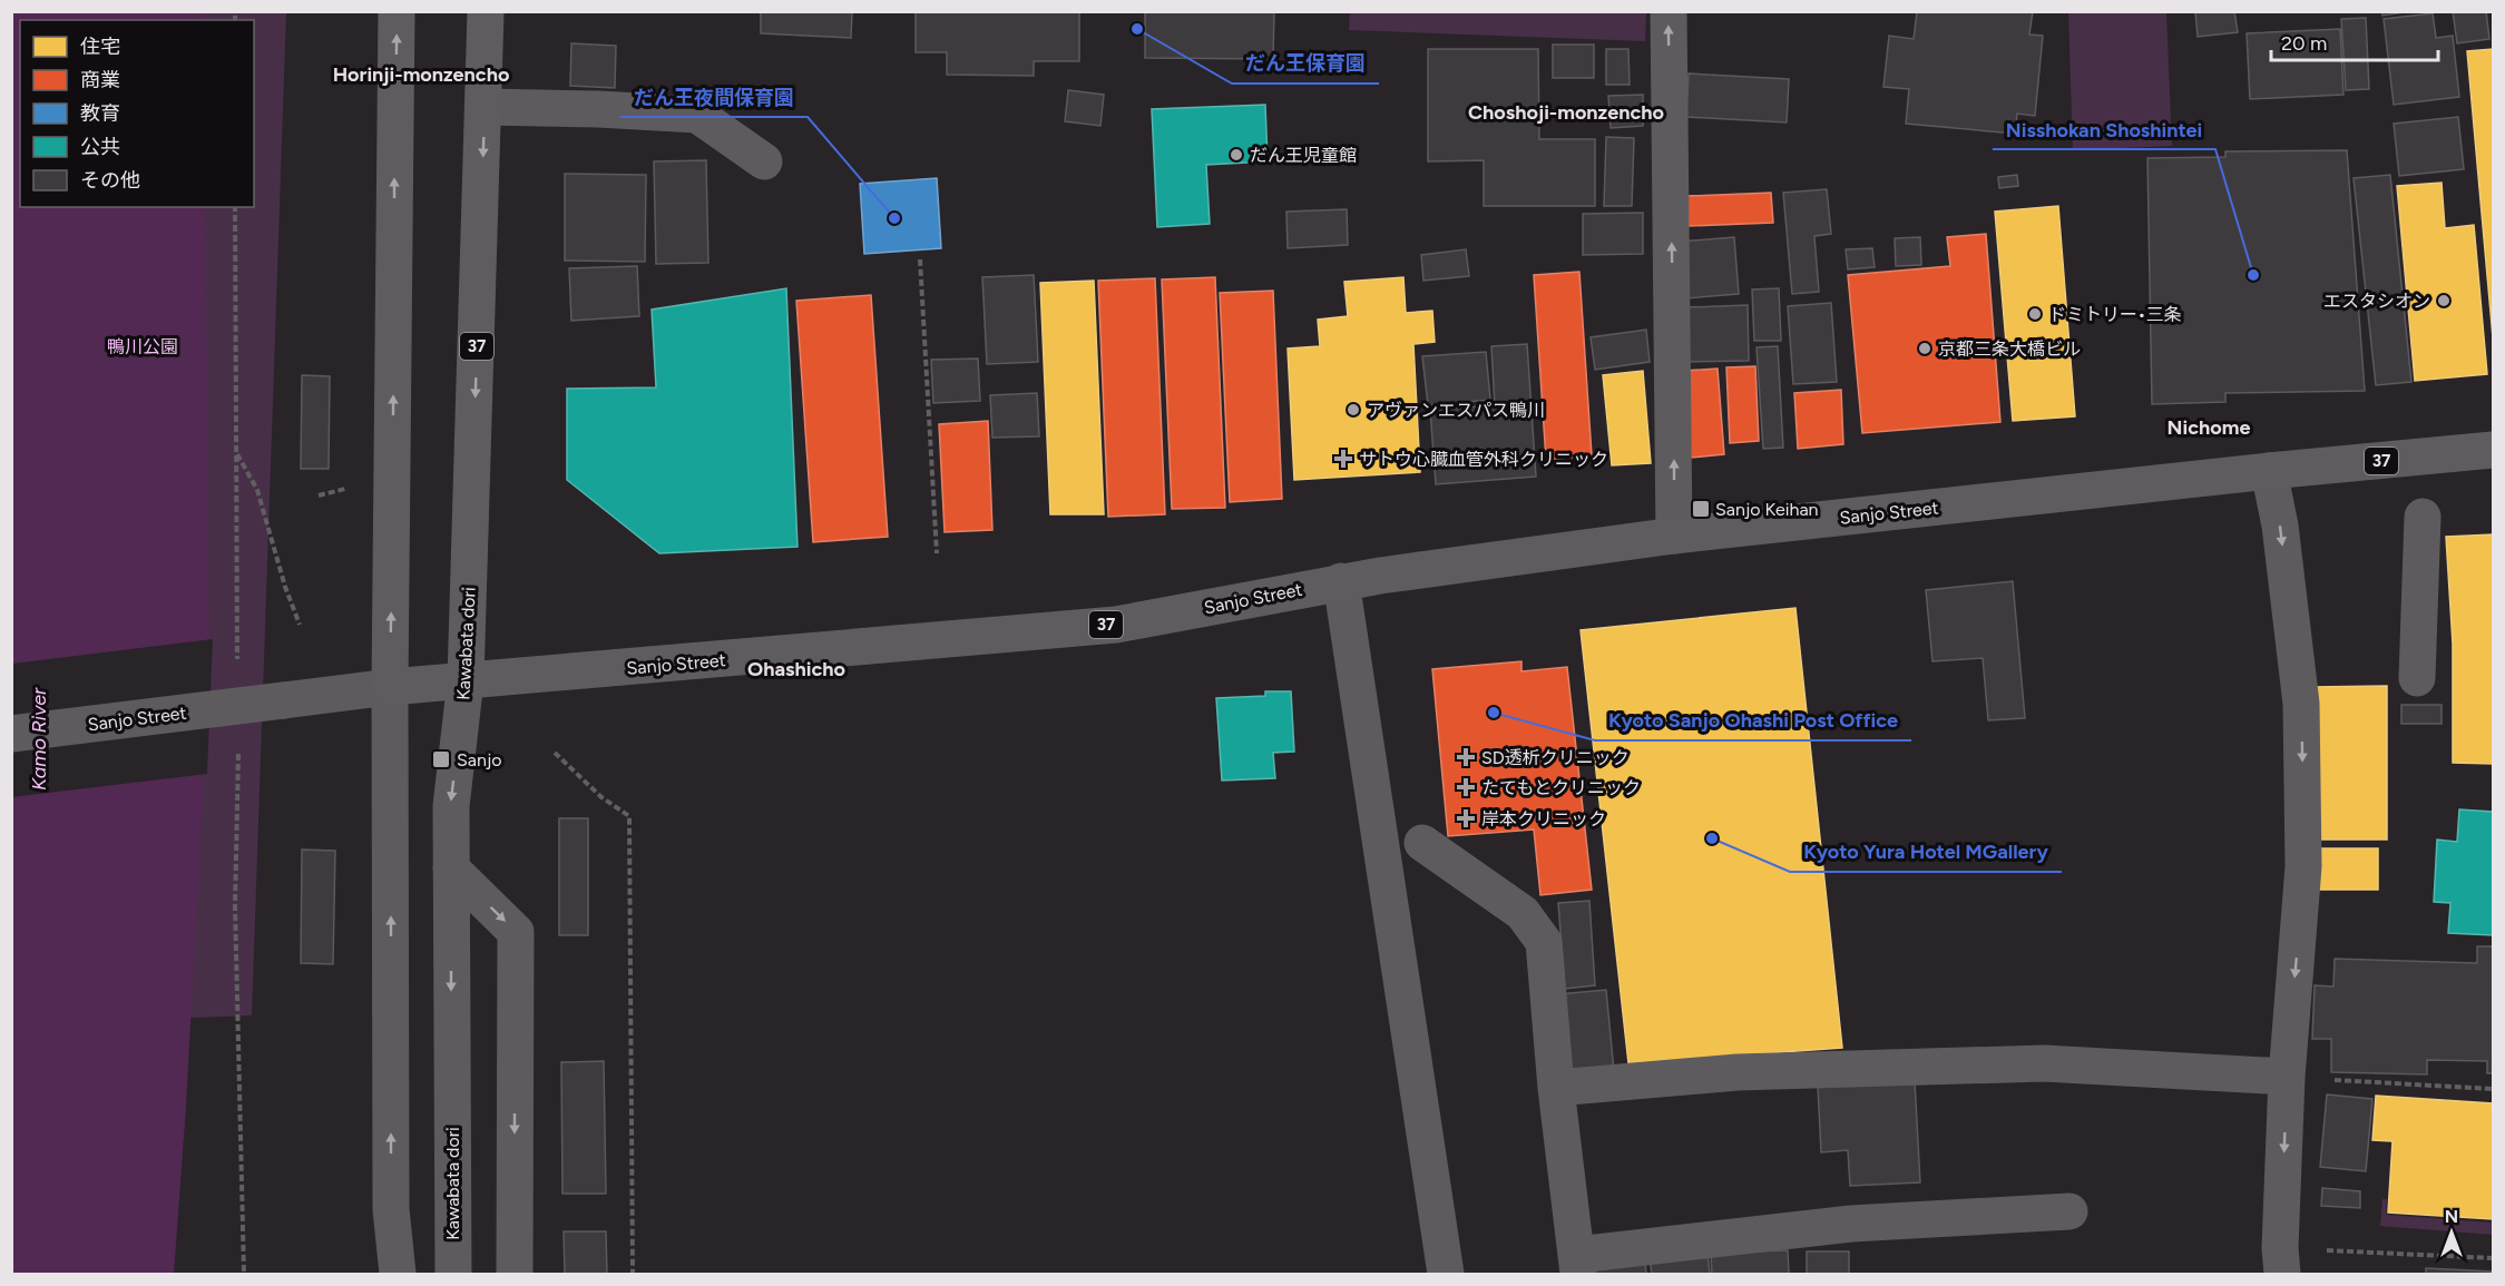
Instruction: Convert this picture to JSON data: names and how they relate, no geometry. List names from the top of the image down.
{
  "streets": {
    "main road": ["37", "Sanjo Street", "Kawabata dori"]
  },
  "crossings": [
    ["Sanjo Street", "Kawabata dori"]
  ],
  "districts": [
    "Horinji-monzencho",
    "Choshoji-monzencho",
    "Nichome",
    "Ohashicho"
  ],
  "water": ["Kamo River"],
  "parks": ["鴨川公園"],
  "places": {
    "other": [
      "だん王保育園",
      "だん王児童館",
      "だん王夜間保育園",
      "Nisshokan Shoshintei",
      "エスタシオン",
      "ドミトリー•三条",
      "京都三条大橋ビル",
      "アヴァンエスパス鴨川",
      "Kyoto Sanjo Ohashi Post Office",
      "Kyoto Yura Hotel MGallery"
    ],
    "health": [
      "サトウ心臓血管外科クリニック",
      "SD透析クリニック",
      "たてもとクリニック",
      "岸本クリニック"
    ],
    "transit": ["Sanjo Keihan", "Sanjo"]
  },
  "legend": [
    "住宅",
    "商業",
    "教育",
    "公共",
    "その他"
  ],
  "scale_bar": "20 m",
  "north": "top"
}
